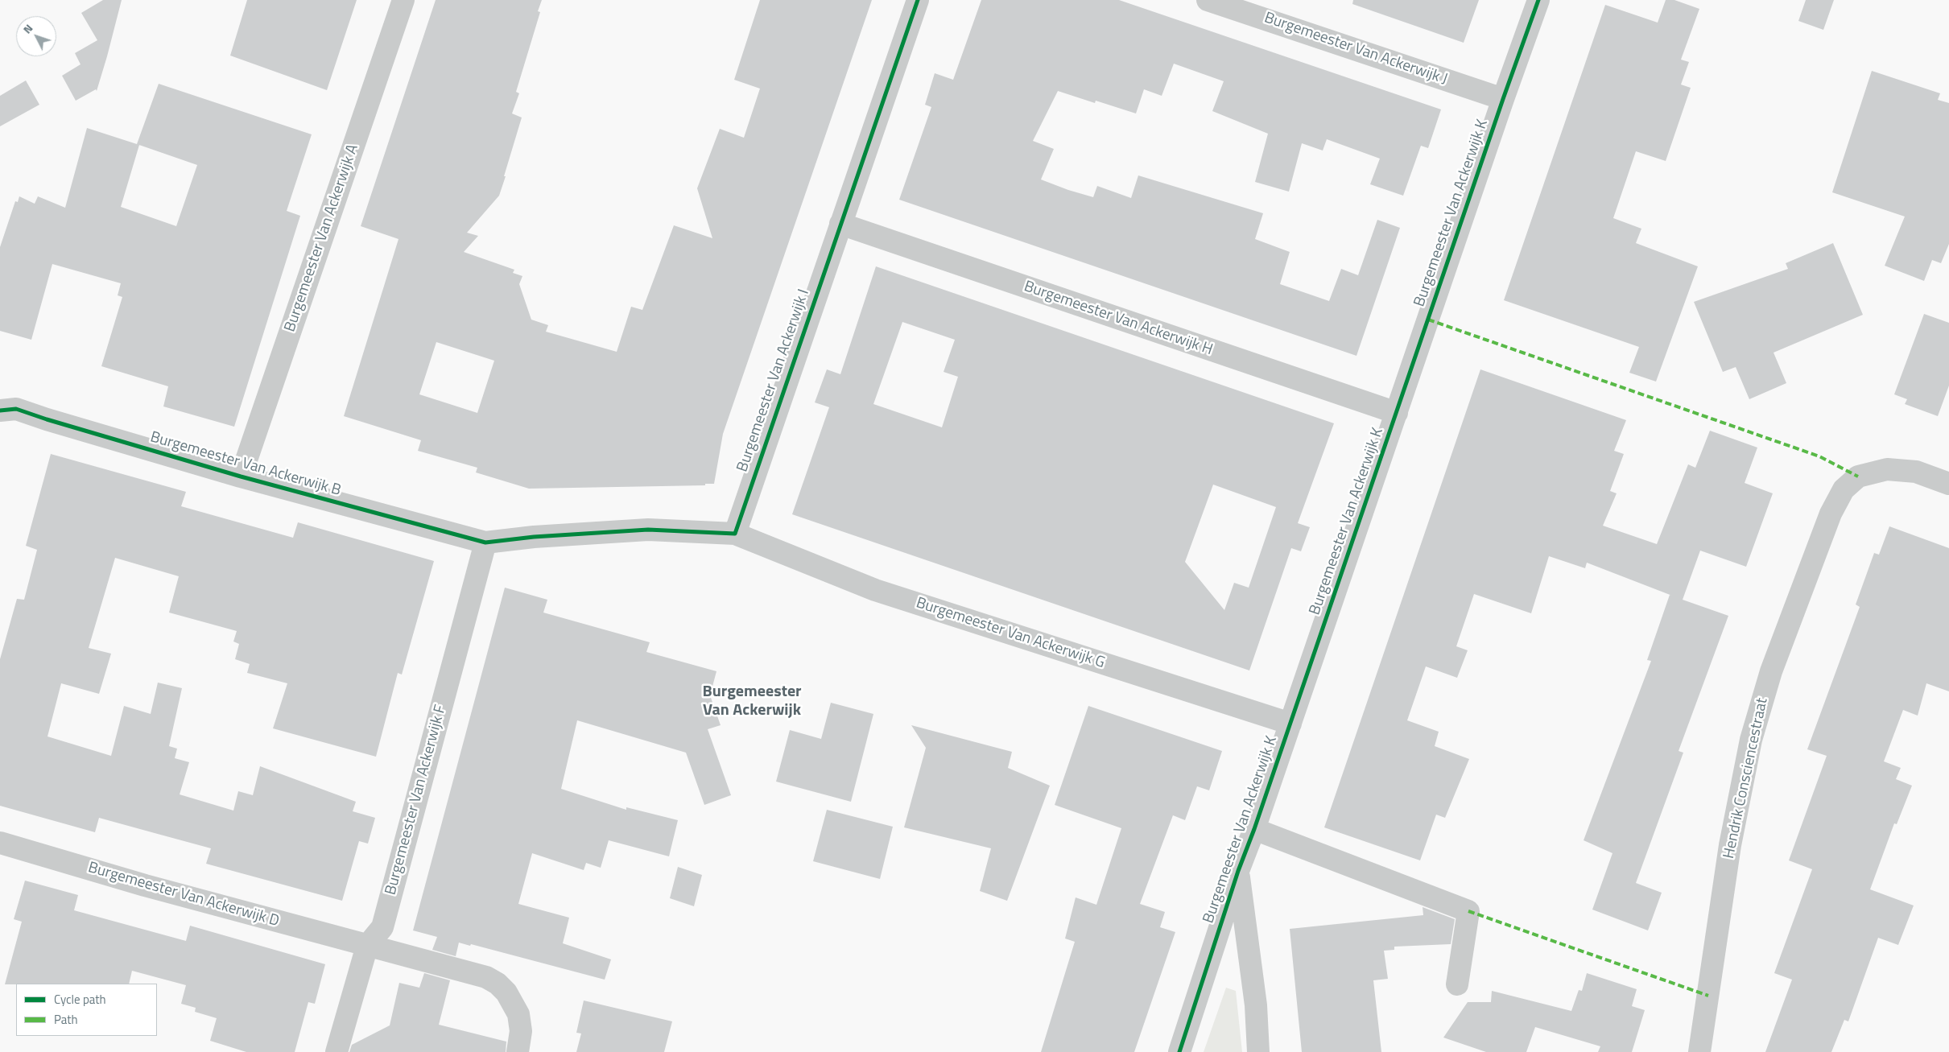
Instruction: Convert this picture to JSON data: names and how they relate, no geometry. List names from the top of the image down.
{
  "streets": {
    "street": [
      "Burgemeester Van Ackerwijk J",
      "Burgemeester Van Ackerwijk K",
      "Burgemeester Van Ackerwijk A",
      "Burgemeester Van Ackerwijk H",
      "Burgemeester Van Ackerwijk I",
      "Burgemeester Van Ackerwijk B",
      "Burgemeester Van Ackerwijk G",
      "Hendrik Consciencestraat",
      "Burgemeester Van Ackerwijk F",
      "Burgemeester Van Ackerwijk D"
    ]
  },
  "crossings": [
    ["Burgemeester Van Ackerwijk J", "Burgemeester Van Ackerwijk K"],
    ["Burgemeester Van Ackerwijk K", "Burgemeester Van Ackerwijk H"],
    ["Burgemeester Van Ackerwijk K", "Burgemeester Van Ackerwijk G"],
    ["Burgemeester Van Ackerwijk A", "Burgemeester Van Ackerwijk B"],
    ["Burgemeester Van Ackerwijk H", "Burgemeester Van Ackerwijk I"],
    ["Burgemeester Van Ackerwijk I", "Burgemeester Van Ackerwijk G"],
    ["Burgemeester Van Ackerwijk B", "Burgemeester Van Ackerwijk F"],
    ["Burgemeester Van Ackerwijk F", "Burgemeester Van Ackerwijk D"]
  ],
  "districts": ["Burgemeester Van Ackerwijk"],
  "legend": ["Cycle path", "Path"],
  "north": "top left"
}
